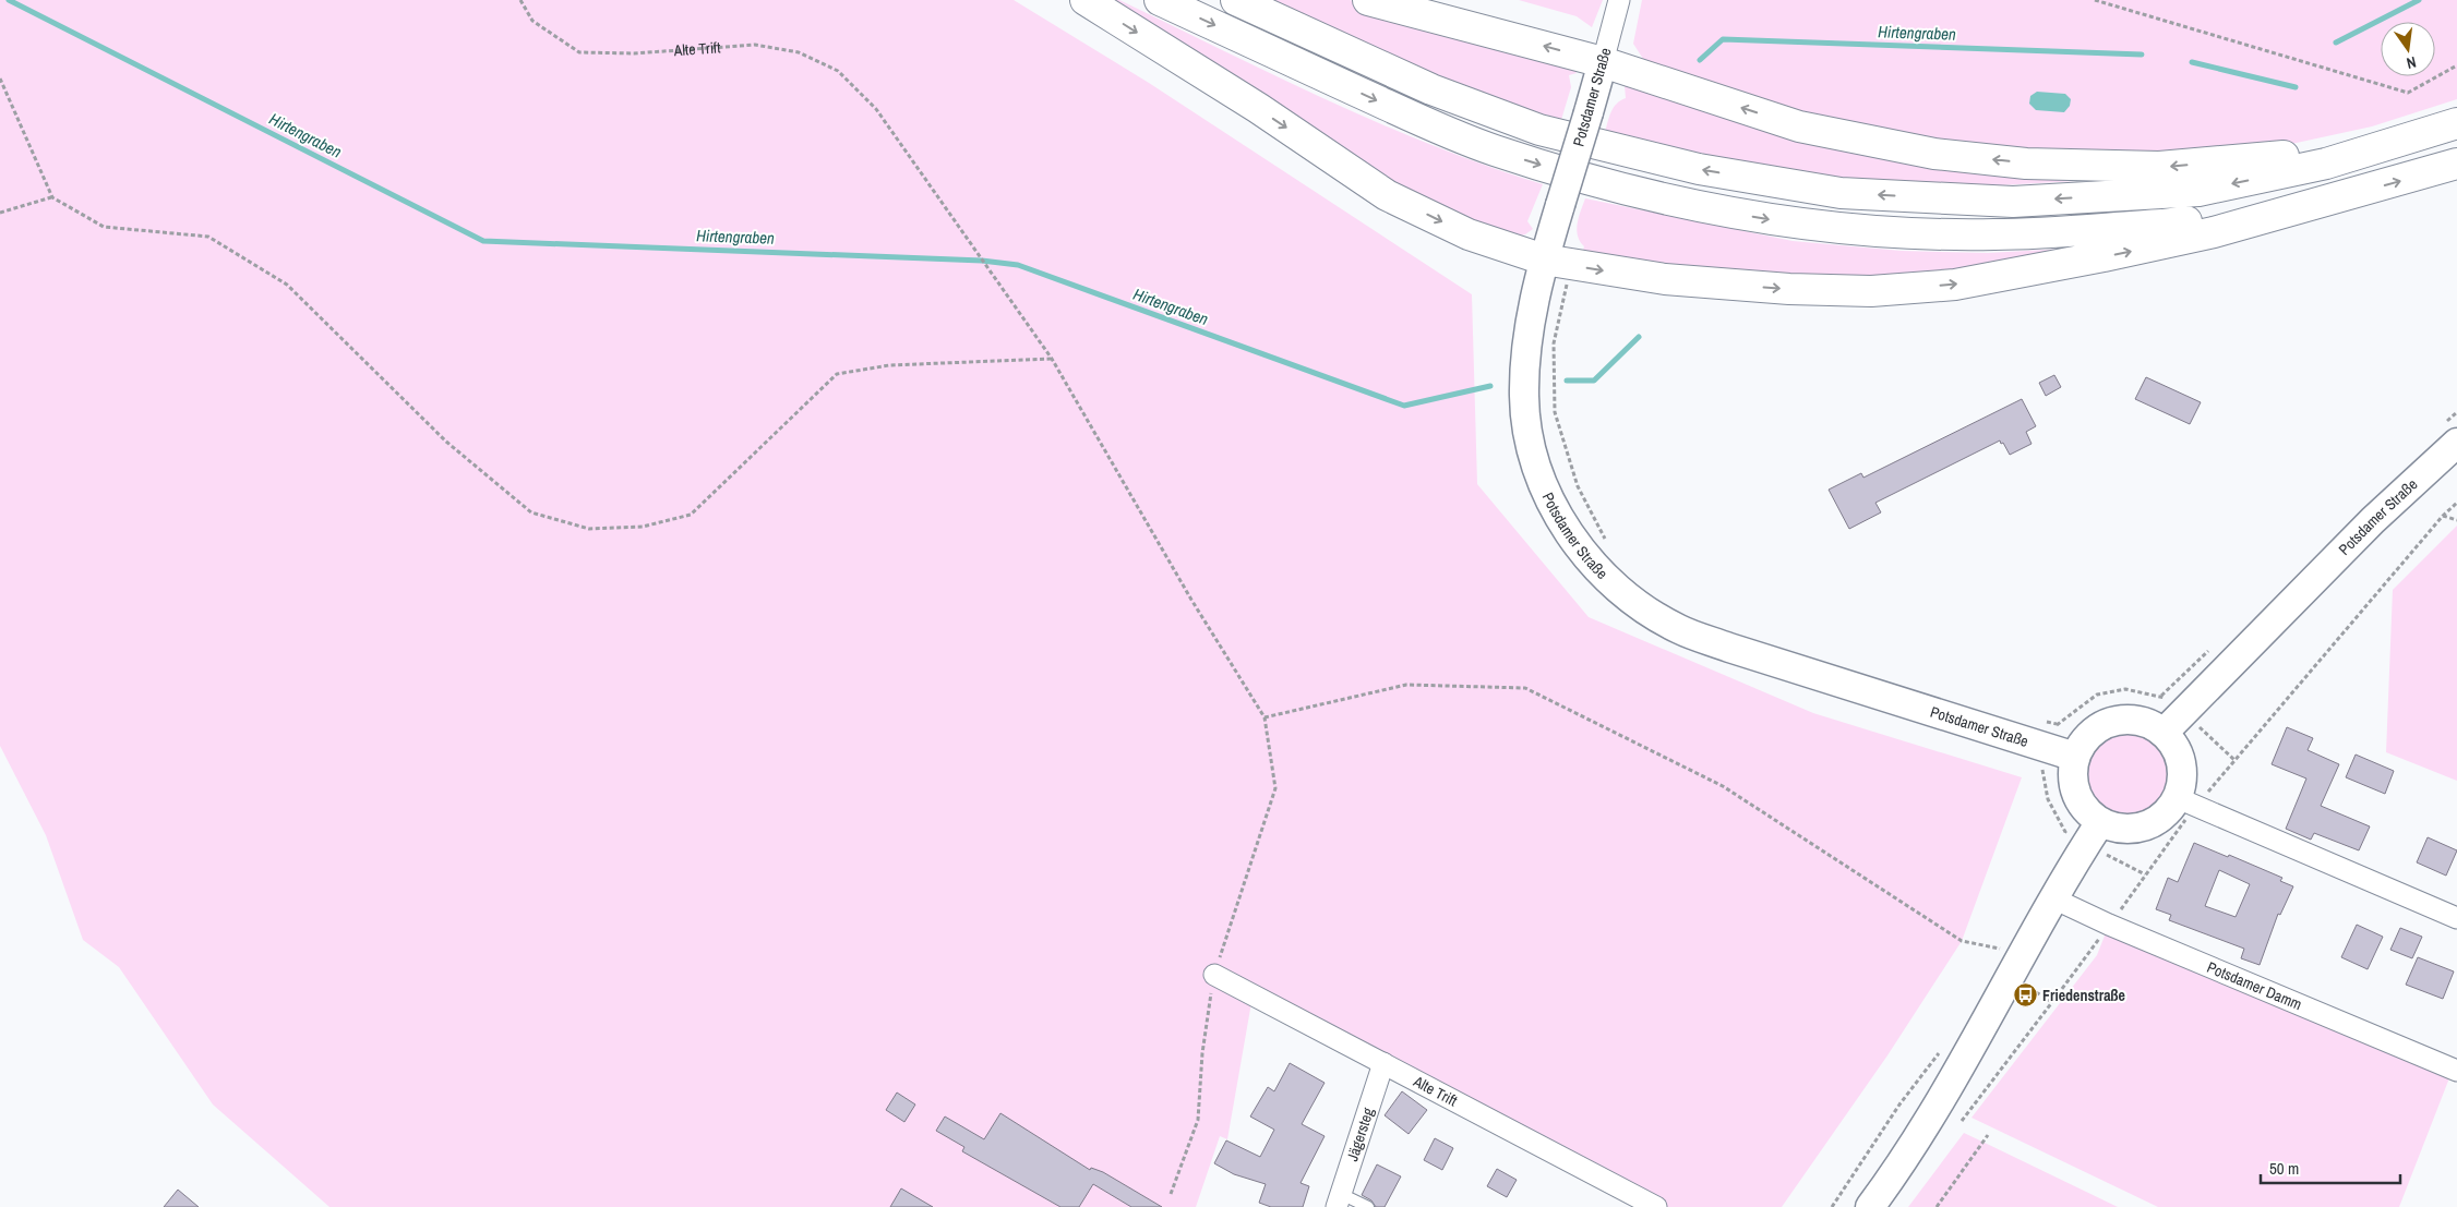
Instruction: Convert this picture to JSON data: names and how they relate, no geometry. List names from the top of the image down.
{
  "streets": {
    "street": [
      "Alte Trift",
      "Potsdamer Straße",
      "Potsdamer Damm",
      "Jägersteg"
    ]
  },
  "crossings": [
    ["Alte Trift", "Jägersteg"]
  ],
  "water": ["Hirtengraben"],
  "places": {
    "bus stop": ["Friedenstraße"]
  },
  "scale_bar": "50 m",
  "north": "bottom"
}
